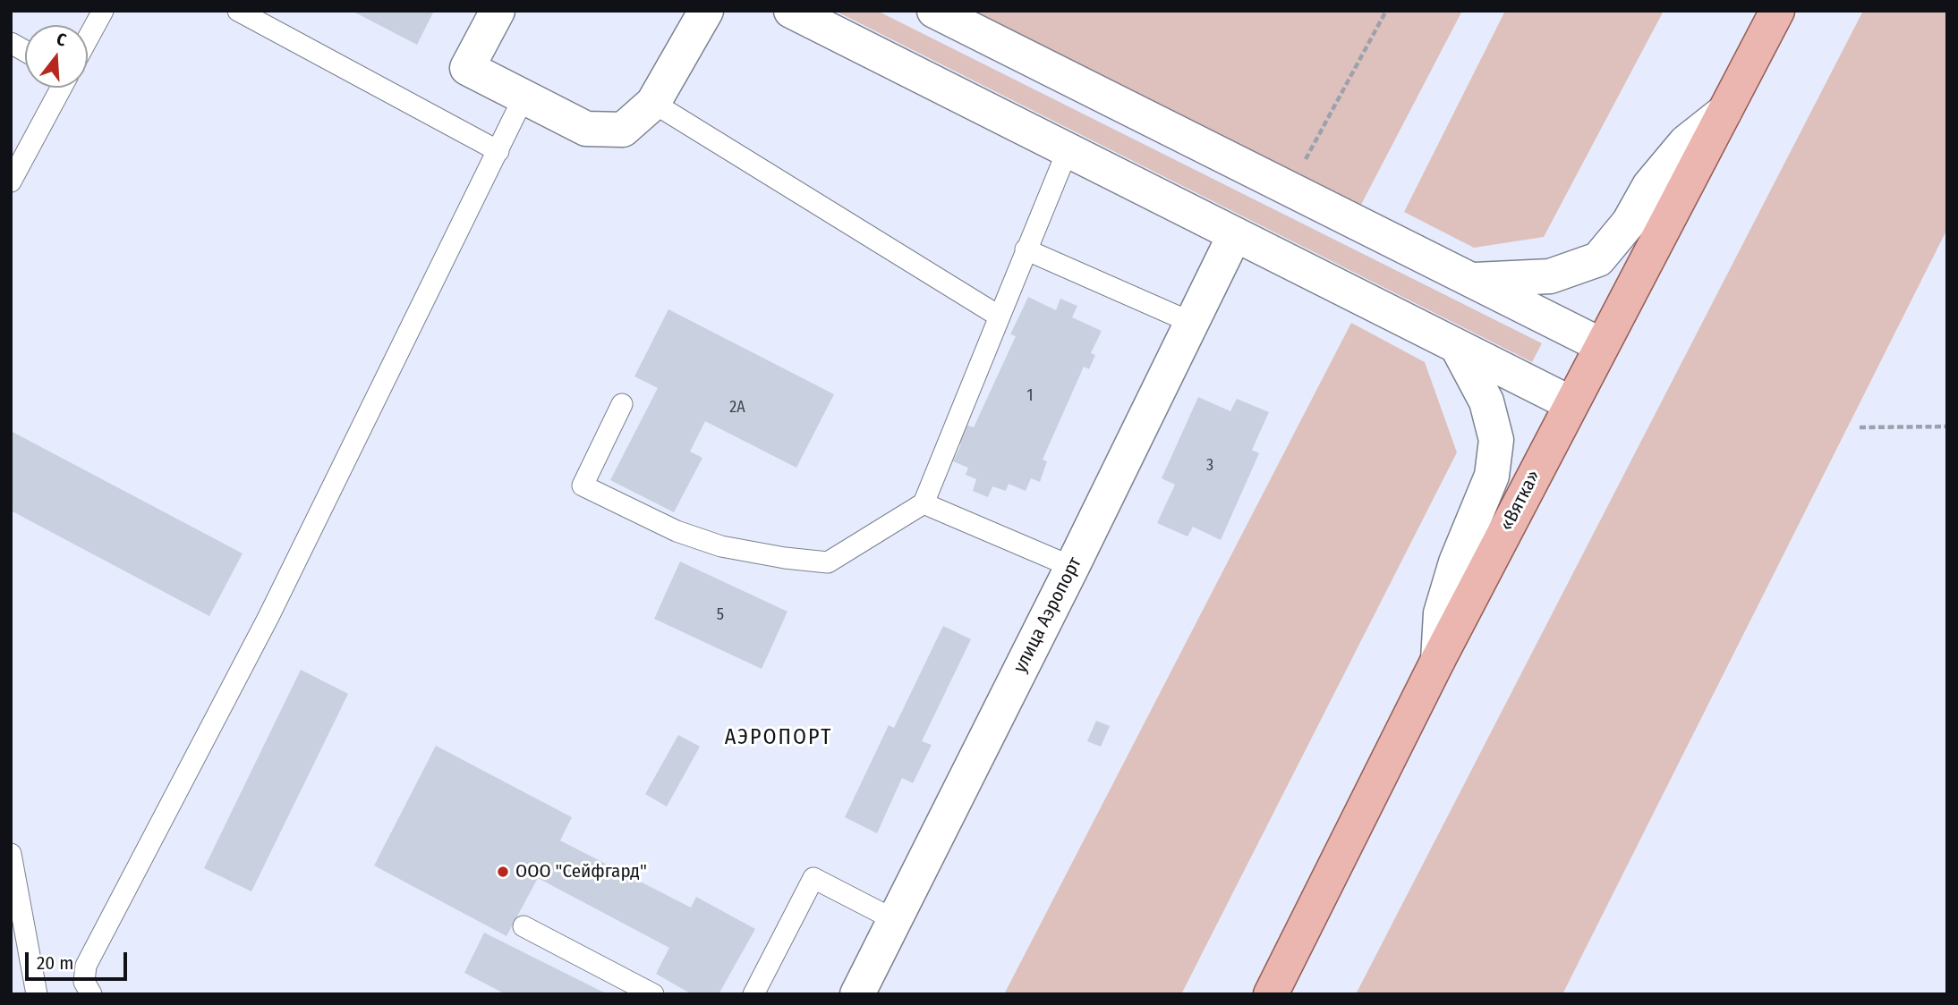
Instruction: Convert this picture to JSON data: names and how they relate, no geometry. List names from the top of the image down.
{
  "streets": {
    "main road": ["«Вятка»"],
    "street": ["улица Аэропорт"]
  },
  "districts": ["АЭРОПОРТ"],
  "places": ["ООО \"Сейфгард\""],
  "house_numbers": [
    "1",
    "2А",
    "3",
    "5"
  ],
  "scale_bar": "20 m",
  "north": "top"
}
